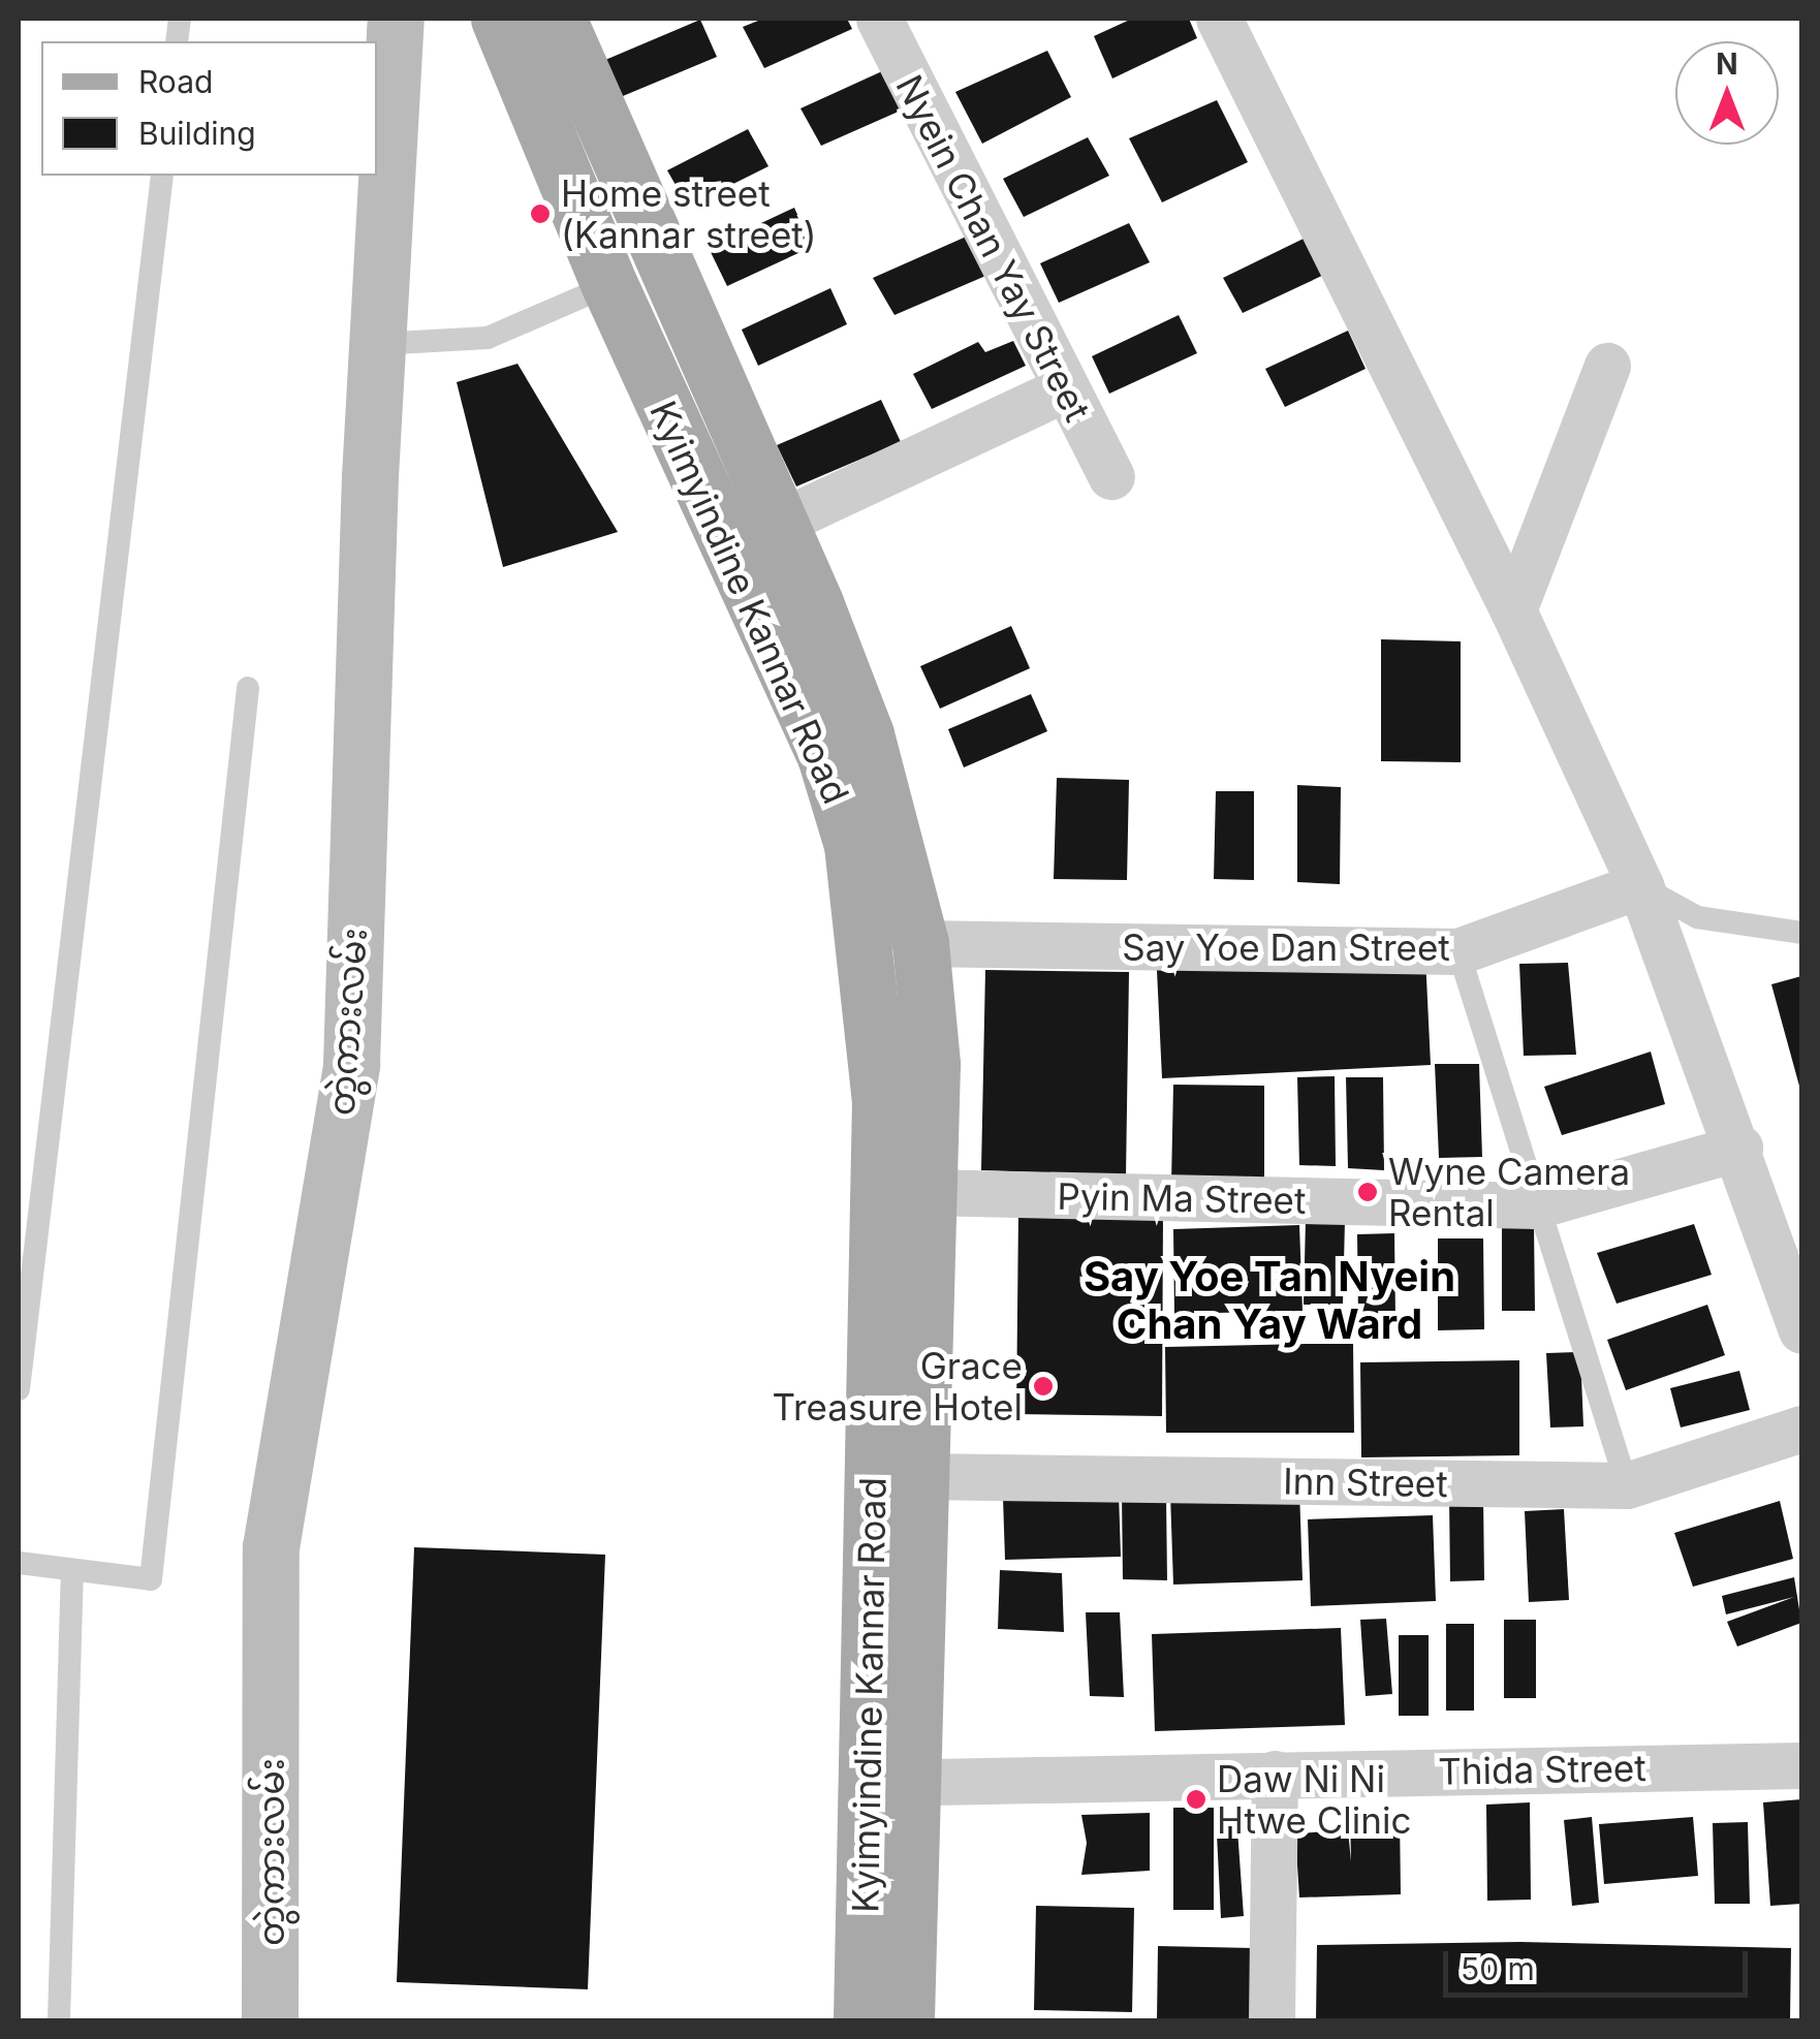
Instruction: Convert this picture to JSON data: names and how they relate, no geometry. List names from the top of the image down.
{
  "streets": {
    "main road": ["Kyimyindine Kannar Road", "တွဲကားလမ်း"],
    "street": [
      "Nyein Chan Yay Street",
      "Say Yoe Dan Street",
      "Pyin Ma Street",
      "Inn Street",
      "Thida Street"
    ]
  },
  "crossings": [
    ["Kyimyindine Kannar Road", "Say Yoe Dan Street"],
    ["Kyimyindine Kannar Road", "Pyin Ma Street"],
    ["Kyimyindine Kannar Road", "Inn Street"],
    ["Kyimyindine Kannar Road", "Thida Street"]
  ],
  "districts": ["Say Yoe Tan Nyein Chan Yay Ward"],
  "places": [
    "Home street (Kannar street)",
    "Wyne Camera Rental",
    "Grace Treasure Hotel",
    "Daw Ni Ni Htwe Clinic"
  ],
  "legend": ["Road", "Building"],
  "scale_bar": "50 m",
  "north": "top"
}
